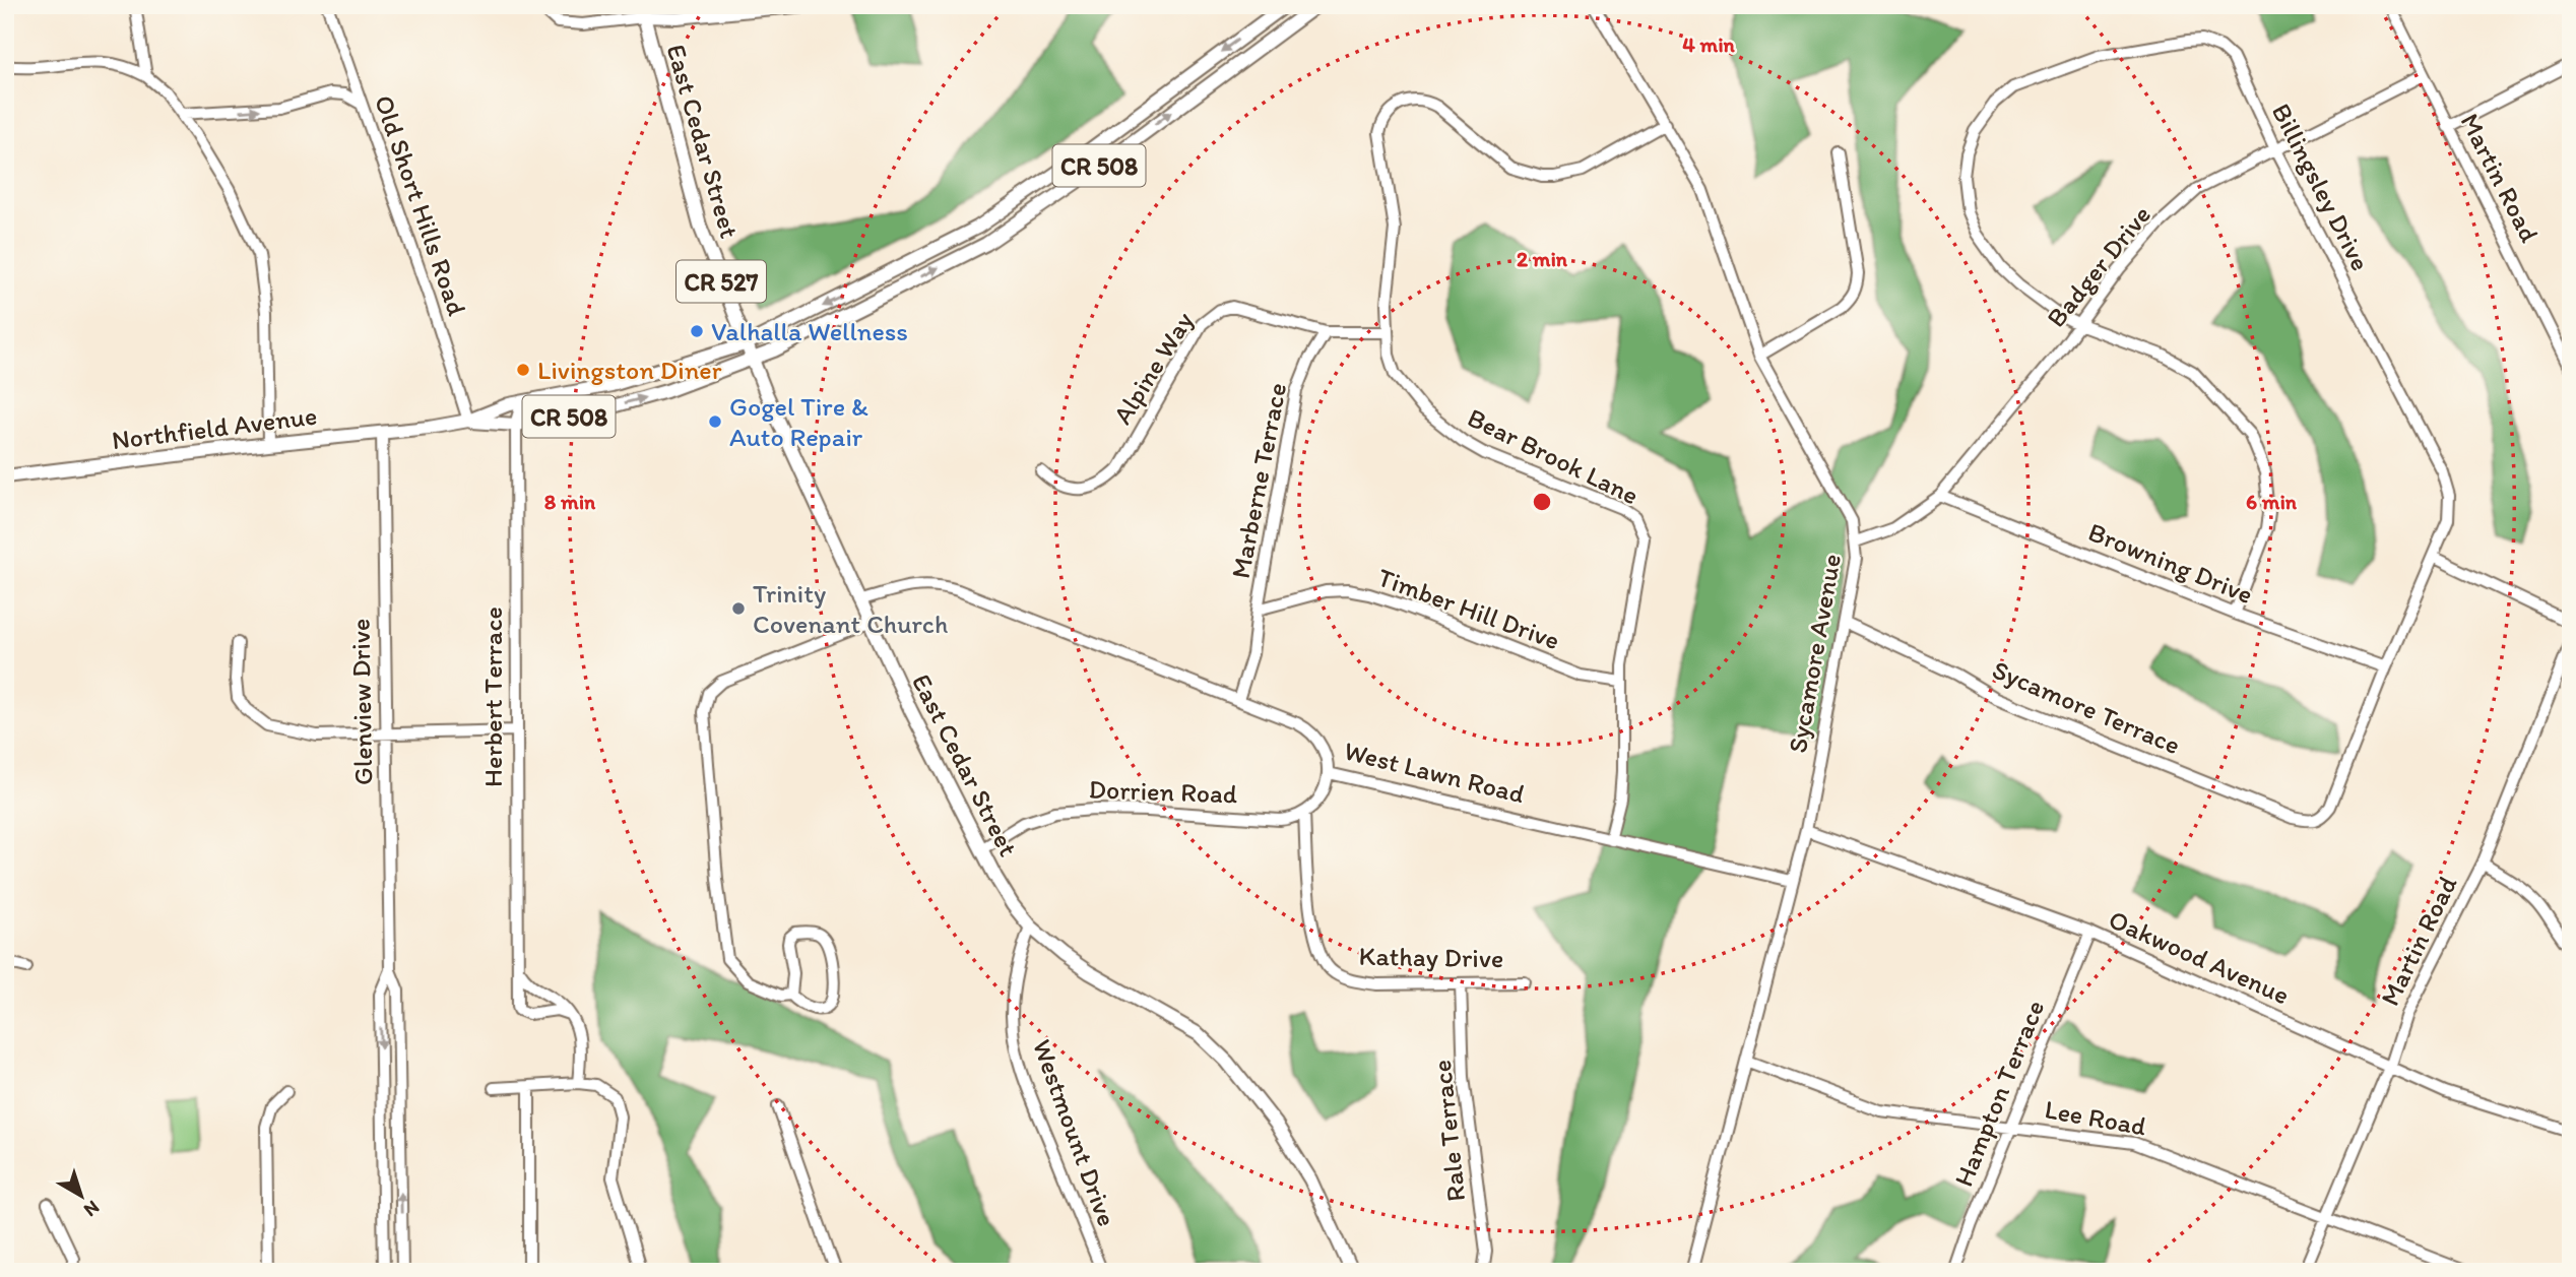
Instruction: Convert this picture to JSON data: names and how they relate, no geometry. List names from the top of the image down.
{
  "streets": {
    "main road": [
      "East Cedar Street",
      "CR 508",
      "CR 527",
      "Northfield Avenue"
    ],
    "street": [
      "Martin Road",
      "Billingsley Drive",
      "Old Short Hills Road",
      "Badger Drive",
      "Alpine Way",
      "Bear Brook Lane",
      "Marberne Terrace",
      "Browning Drive",
      "Timber Hill Drive",
      "Sycamore Avenue",
      "Herbert Terrace",
      "Glenview Drive",
      "Sycamore Terrace",
      "West Lawn Road",
      "Dorrien Road",
      "Kathay Drive",
      "Oakwood Avenue",
      "Hampton Terrace",
      "Lee Road",
      "Rale Terrace",
      "Westmount Drive"
    ]
  },
  "crossings": [
    ["East Cedar Street", "CR 508"],
    ["East Cedar Street", "West Lawn Road"],
    ["East Cedar Street", "Dorrien Road"],
    ["East Cedar Street", "Westmount Drive"],
    ["CR 508", "Old Short Hills Road"],
    ["CR 508", "Northfield Avenue"],
    ["CR 508", "Herbert Terrace"],
    ["Martin Road", "Badger Drive"],
    ["Martin Road", "Oakwood Avenue"],
    ["Martin Road", "Lee Road"],
    ["Billingsley Drive", "Badger Drive"],
    ["Billingsley Drive", "Browning Drive"],
    ["Billingsley Drive", "Sycamore Terrace"],
    ["Old Short Hills Road", "Northfield Avenue"],
    ["Badger Drive", "Browning Drive"],
    ["Badger Drive", "Sycamore Avenue"],
    ["Alpine Way", "Marberne Terrace"],
    ["Northfield Avenue", "Glenview Drive"],
    ["Bear Brook Lane", "Timber Hill Drive"],
    ["Bear Brook Lane", "Sycamore Avenue"],
    ["Bear Brook Lane", "West Lawn Road"],
    ["Marberne Terrace", "Timber Hill Drive"],
    ["Marberne Terrace", "West Lawn Road"],
    ["Sycamore Avenue", "Sycamore Terrace"],
    ["Sycamore Avenue", "West Lawn Road"],
    ["Sycamore Avenue", "Oakwood Avenue"],
    ["Sycamore Avenue", "Lee Road"],
    ["Dorrien Road", "Kathay Drive"],
    ["Kathay Drive", "Rale Terrace"],
    ["Oakwood Avenue", "Hampton Terrace"],
    ["Hampton Terrace", "Lee Road"]
  ],
  "places": [
    "Valhalla Wellness",
    "Livingston Diner",
    "Gogel Tire & Auto Repair",
    "Trinity Covenant Church"
  ],
  "north": "bottom right",
  "rings": [
    "4 min",
    "2 min",
    "6 min",
    "8 min"
  ]
}
